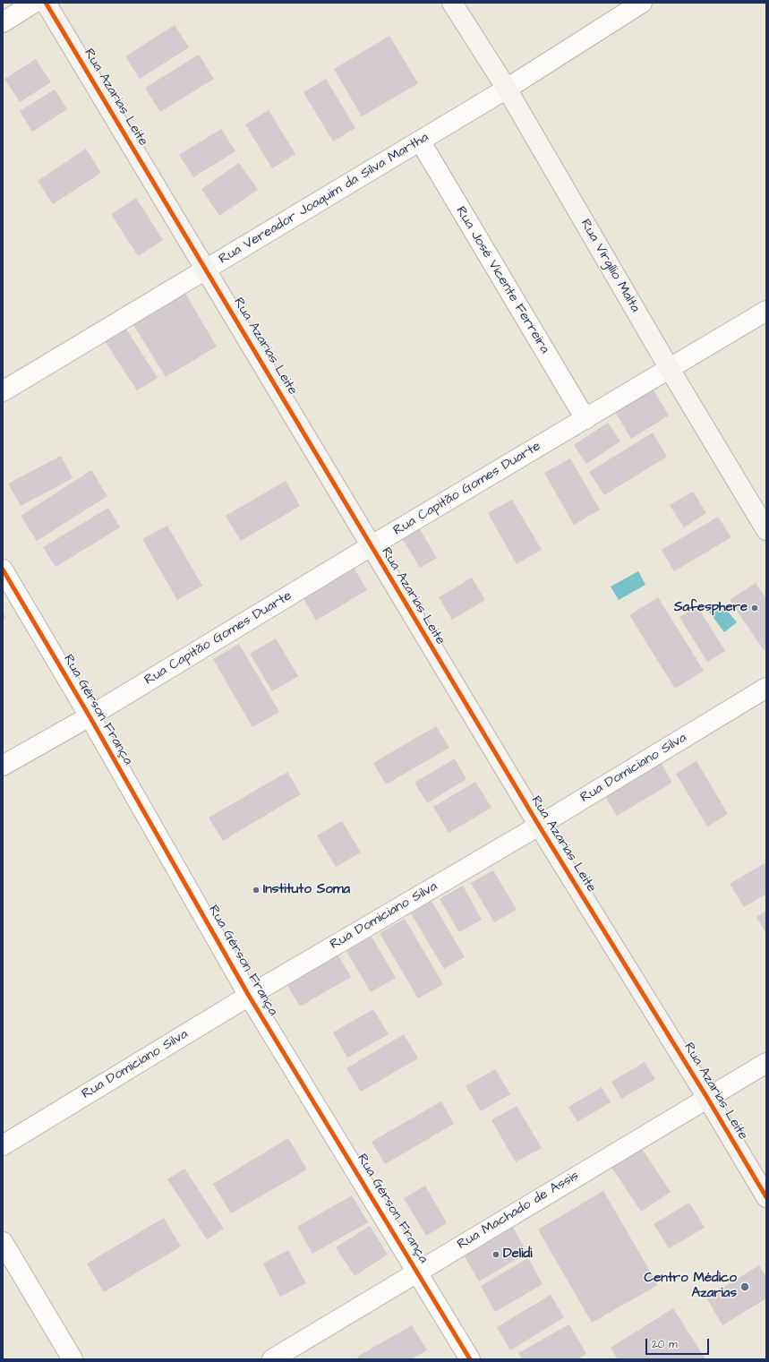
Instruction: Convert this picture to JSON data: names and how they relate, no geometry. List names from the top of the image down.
{
  "streets": {
    "street": [
      "Rua Azarias Leite",
      "Rua Vereador Joaquim da Silva Martha",
      "Rua Virgílio Malta",
      "Rua José Vicente Ferreira",
      "Rua Capitão Gomes Duarte",
      "Rua Gérson França",
      "Rua Domiciano Silva",
      "Rua Machado de Assis"
    ]
  },
  "crossings": [
    ["Rua Azarias Leite", "Rua Vereador Joaquim da Silva Martha"],
    ["Rua Azarias Leite", "Rua Capitão Gomes Duarte"],
    ["Rua Azarias Leite", "Rua Domiciano Silva"],
    ["Rua Azarias Leite", "Rua Machado de Assis"],
    ["Rua Vereador Joaquim da Silva Martha", "Rua Virgílio Malta"],
    ["Rua Vereador Joaquim da Silva Martha", "Rua José Vicente Ferreira"],
    ["Rua Virgílio Malta", "Rua Capitão Gomes Duarte"],
    ["Rua José Vicente Ferreira", "Rua Capitão Gomes Duarte"],
    ["Rua Capitão Gomes Duarte", "Rua Gérson França"],
    ["Rua Gérson França", "Rua Domiciano Silva"],
    ["Rua Gérson França", "Rua Machado de Assis"]
  ],
  "places": [
    "Safesphere",
    "Instituto Soma",
    "Delidi",
    "Centro Médico Azarias"
  ],
  "scale_bar": "20 m"
}
